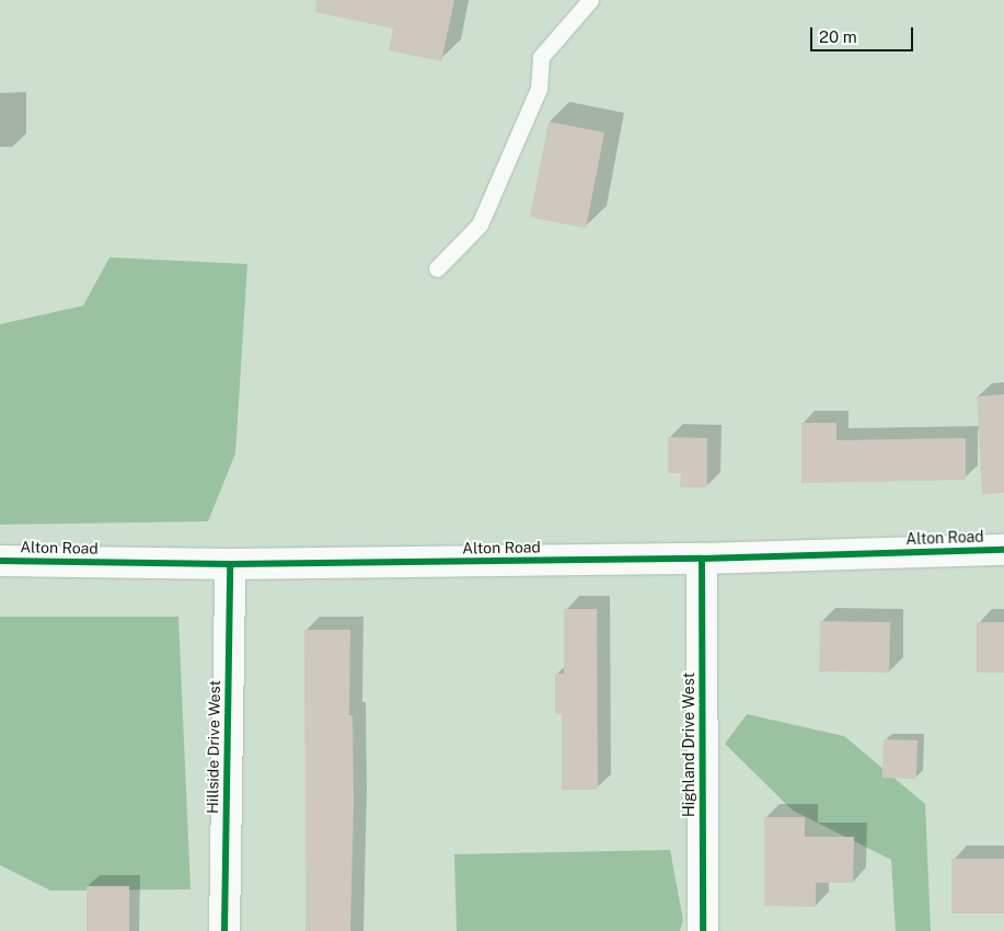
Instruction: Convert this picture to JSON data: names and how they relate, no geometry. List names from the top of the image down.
{
  "streets": {
    "street": ["Alton Road", "Highland Drive West", "Hillside Drive West"]
  },
  "crossings": [
    ["Alton Road", "Highland Drive West"],
    ["Alton Road", "Hillside Drive West"]
  ],
  "scale_bar": "20 m"
}
